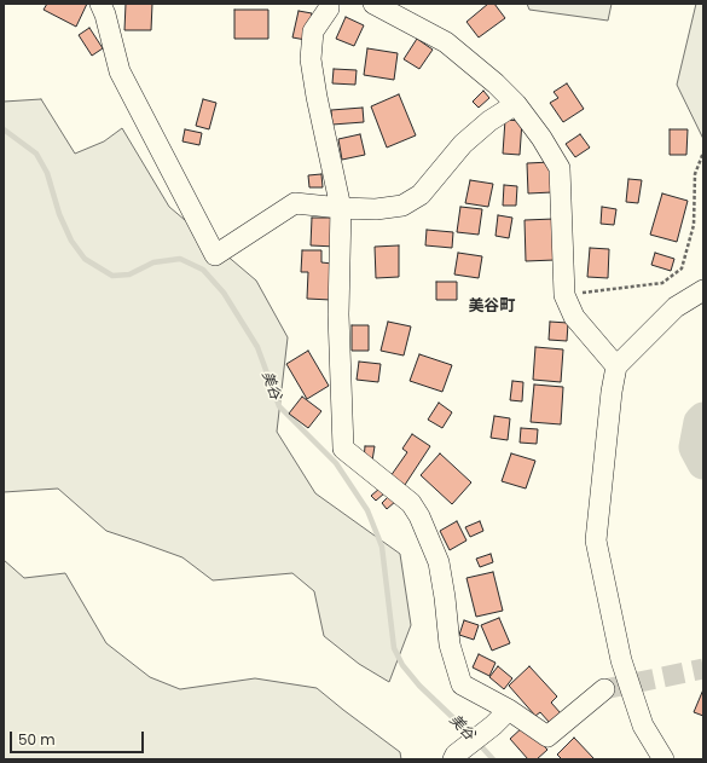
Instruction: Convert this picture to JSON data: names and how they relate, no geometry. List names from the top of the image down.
{
  "districts": ["美谷町"],
  "water": ["美谷"],
  "scale_bar": "50 m"
}
